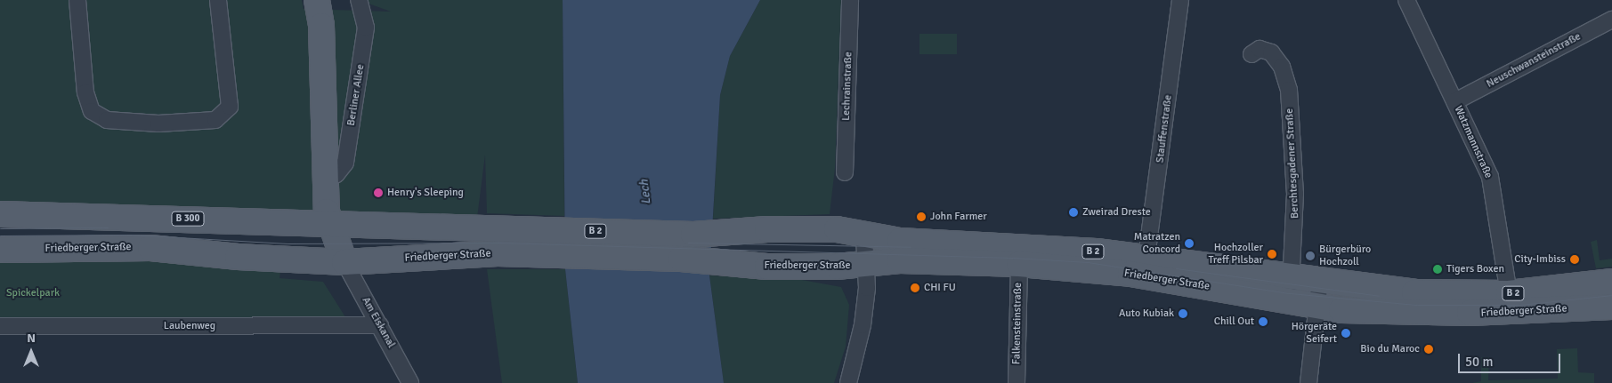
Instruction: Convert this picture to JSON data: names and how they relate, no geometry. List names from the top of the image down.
{
  "streets": {
    "main road": [
      "Berliner Allee",
      "B 300",
      "B 2",
      "Friedberger Straße"
    ],
    "street": [
      "Neuschwansteinstraße",
      "Lechrainstraße",
      "Stauffenstraße",
      "Watzmannstraße",
      "Berchtesgadener Straße",
      "Am Eiskanal",
      "Falkensteinstraße",
      "Laubenweg"
    ]
  },
  "crossings": [
    ["Neuschwansteinstraße", "Watzmannstraße"],
    ["Berliner Allee", "Friedberger Straße"],
    ["Berliner Allee", "Am Eiskanal"],
    ["Stauffenstraße", "Friedberger Straße"],
    ["Watzmannstraße", "Friedberger Straße"],
    ["Berchtesgadener Straße", "Friedberger Straße"],
    ["Friedberger Straße", "Am Eiskanal"],
    ["Friedberger Straße", "Falkensteinstraße"],
    ["Am Eiskanal", "Laubenweg"]
  ],
  "water": ["Lech"],
  "parks": ["Spickelpark"],
  "places": [
    "Henry's Sleeping",
    "Zweirad Dreste",
    "John Farmer",
    "Matratzen Concord",
    "Hochzoller Treff Pilsbar",
    "Bürgerbüro Hochzoll",
    "City-Imbiss",
    "Tigers Boxen",
    "CHI FU",
    "Auto Kubiak",
    "Chill Out",
    "Hörgeräte Seifert",
    "Bio du Maroc"
  ],
  "scale_bar": "50 m",
  "north": "top"
}
